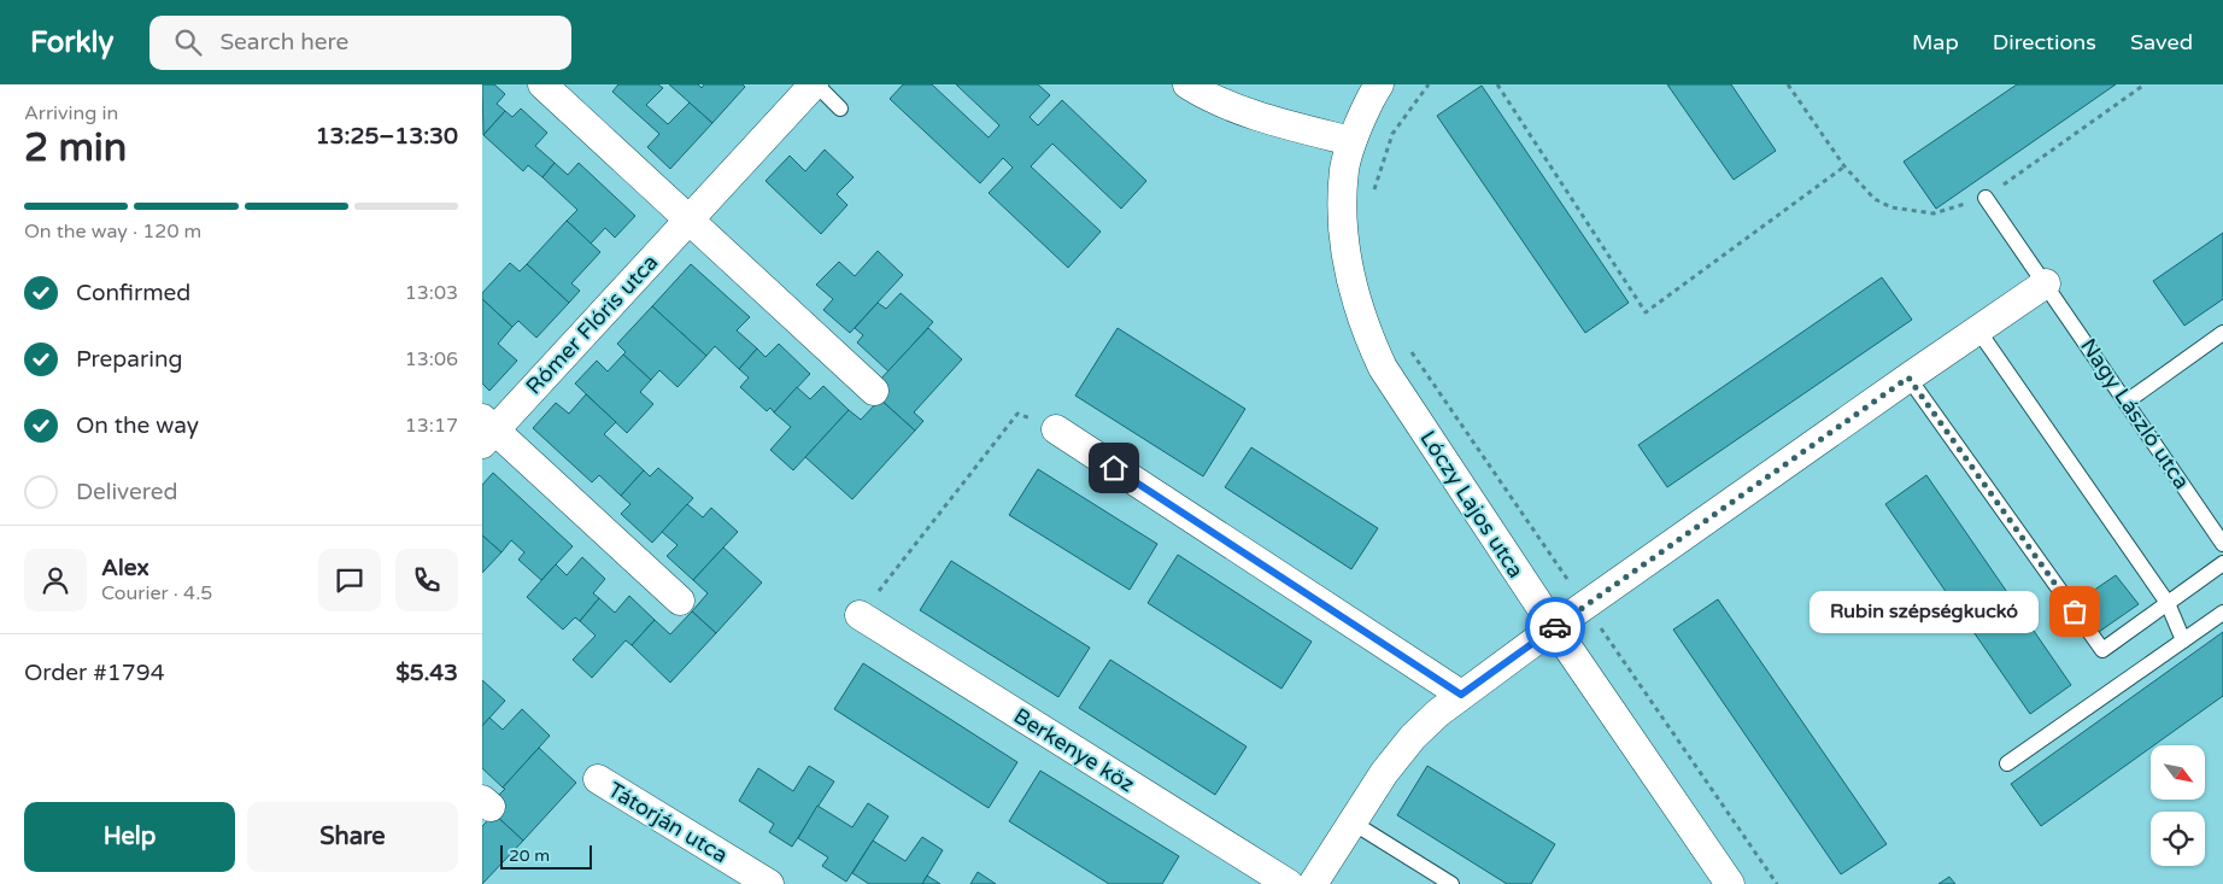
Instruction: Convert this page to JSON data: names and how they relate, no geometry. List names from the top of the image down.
{
  "streets": {
    "street": [
      "Rómer Flóris utca",
      "Lóczy Lajos utca",
      "Berkenye köz",
      "Tátorján utca"
    ],
    "lane": ["Nagy László utca"]
  },
  "places": ["Rubin szépségkuckó"],
  "scale_bar": "20 m",
  "north": "bottom right",
  "page": {
    "header": "Forkly",
    "search": "Search here",
    "nav": ["Map", "Directions", "Saved"],
    "heading": ["2 min", "Arriving in", "13:25–13:30"],
    "panel": [
      "Alex",
      "Courier · 4.5",
      "Order #1794",
      "$5.43"
    ],
    "bar": "On the way · 120 m",
    "list": [
      ["Confirmed", "13:03"],
      ["Preparing", "13:06"],
      ["On the way", "13:17"],
      "Delivered"
    ],
    "bubble": "Rubin szépségkuckó",
    "buttons": ["Help", "Share"],
    "scale": "20 m"
  }
}
